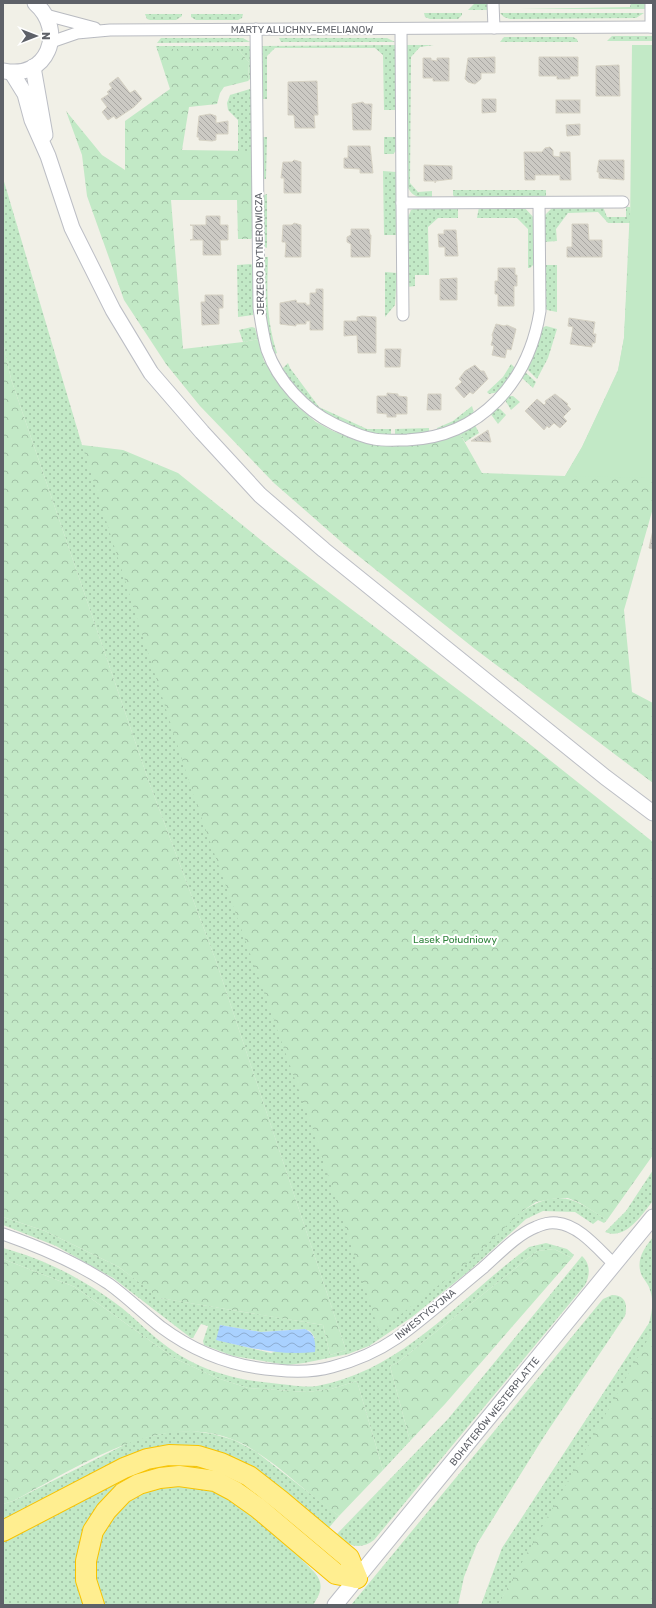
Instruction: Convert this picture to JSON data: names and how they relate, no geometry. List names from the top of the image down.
{
  "streets": {
    "main road": ["BOHATERÓW WESTERPLATTE"],
    "street": ["MARTY ALUCHNY-EMELIANOW", "JERZEGO BYTNEROWICZA", "INWESTYCYJNA"]
  },
  "crossings": [
    ["MARTY ALUCHNY-EMELIANOW", "JERZEGO BYTNEROWICZA"],
    ["INWESTYCYJNA", "BOHATERÓW WESTERPLATTE"]
  ],
  "parks": ["Lasek Południowy"],
  "north": "right"
}
